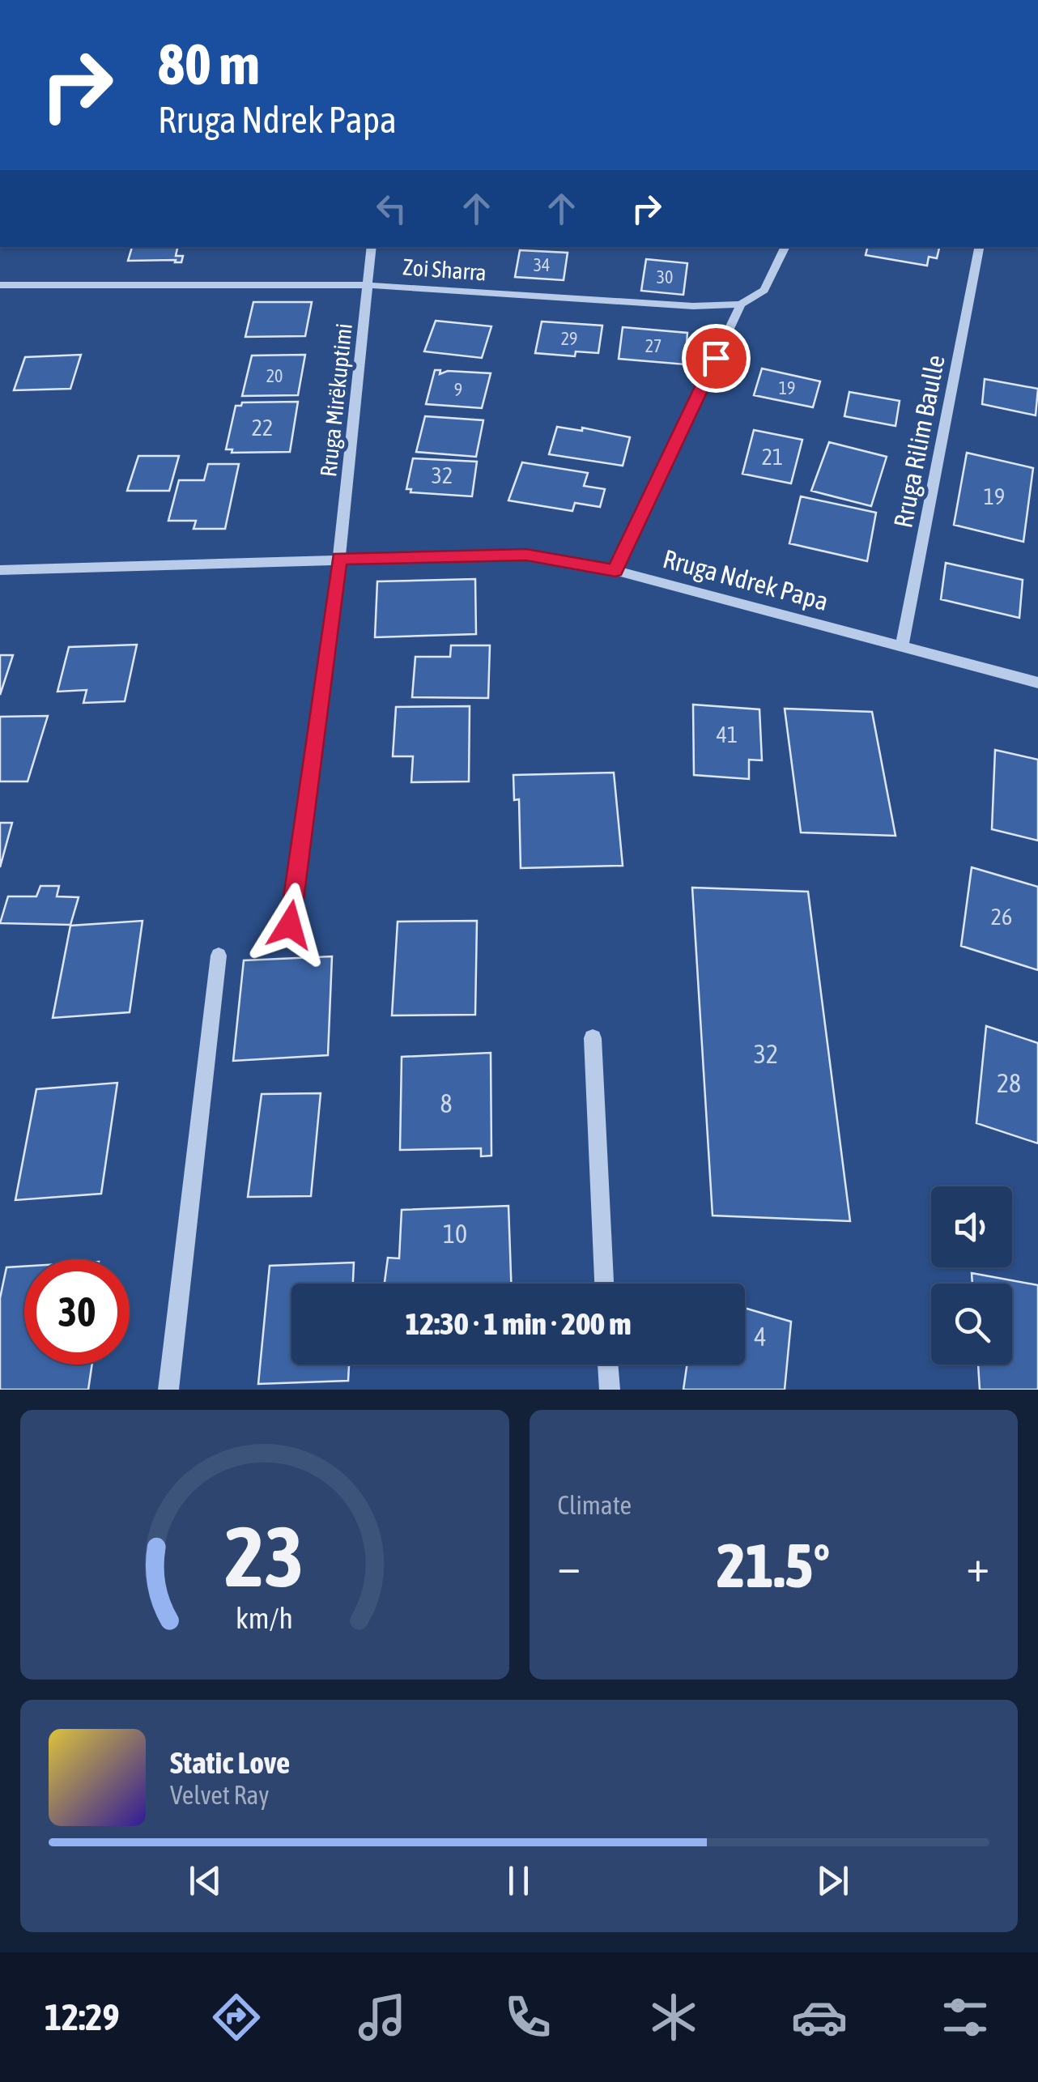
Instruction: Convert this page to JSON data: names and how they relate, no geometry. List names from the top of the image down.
{
  "streets": {
    "street": [
      "Zoi Sharra",
      "Rruga Mirëkuptimi",
      "Rruga Rilim Baulle",
      "Rruga Ndrek Papa"
    ]
  },
  "crossings": [
    ["Zoi Sharra", "Rruga Mirëkuptimi"],
    ["Rruga Mirëkuptimi", "Rruga Ndrek Papa"],
    ["Rruga Rilim Baulle", "Rruga Ndrek Papa"]
  ],
  "house_numbers": [
    "34",
    "30",
    "29",
    "27",
    "20",
    "19",
    "9",
    "22",
    "21",
    "32",
    "19",
    "41",
    "26",
    "32",
    "28",
    "8",
    "10",
    "4"
  ],
  "page": {
    "turn": ["80 m", "Rruga Ndrek Papa"],
    "limit": "30",
    "trip": "12:30 · 1 min · 200 m",
    "tile": "Climate",
    "heat": ["−", "21.5°", "+"],
    "song": ["Static Love", "Velvet Ray"],
    "tabs": "12:29",
    "gauge": ["23", "km/h"]
  }
}
